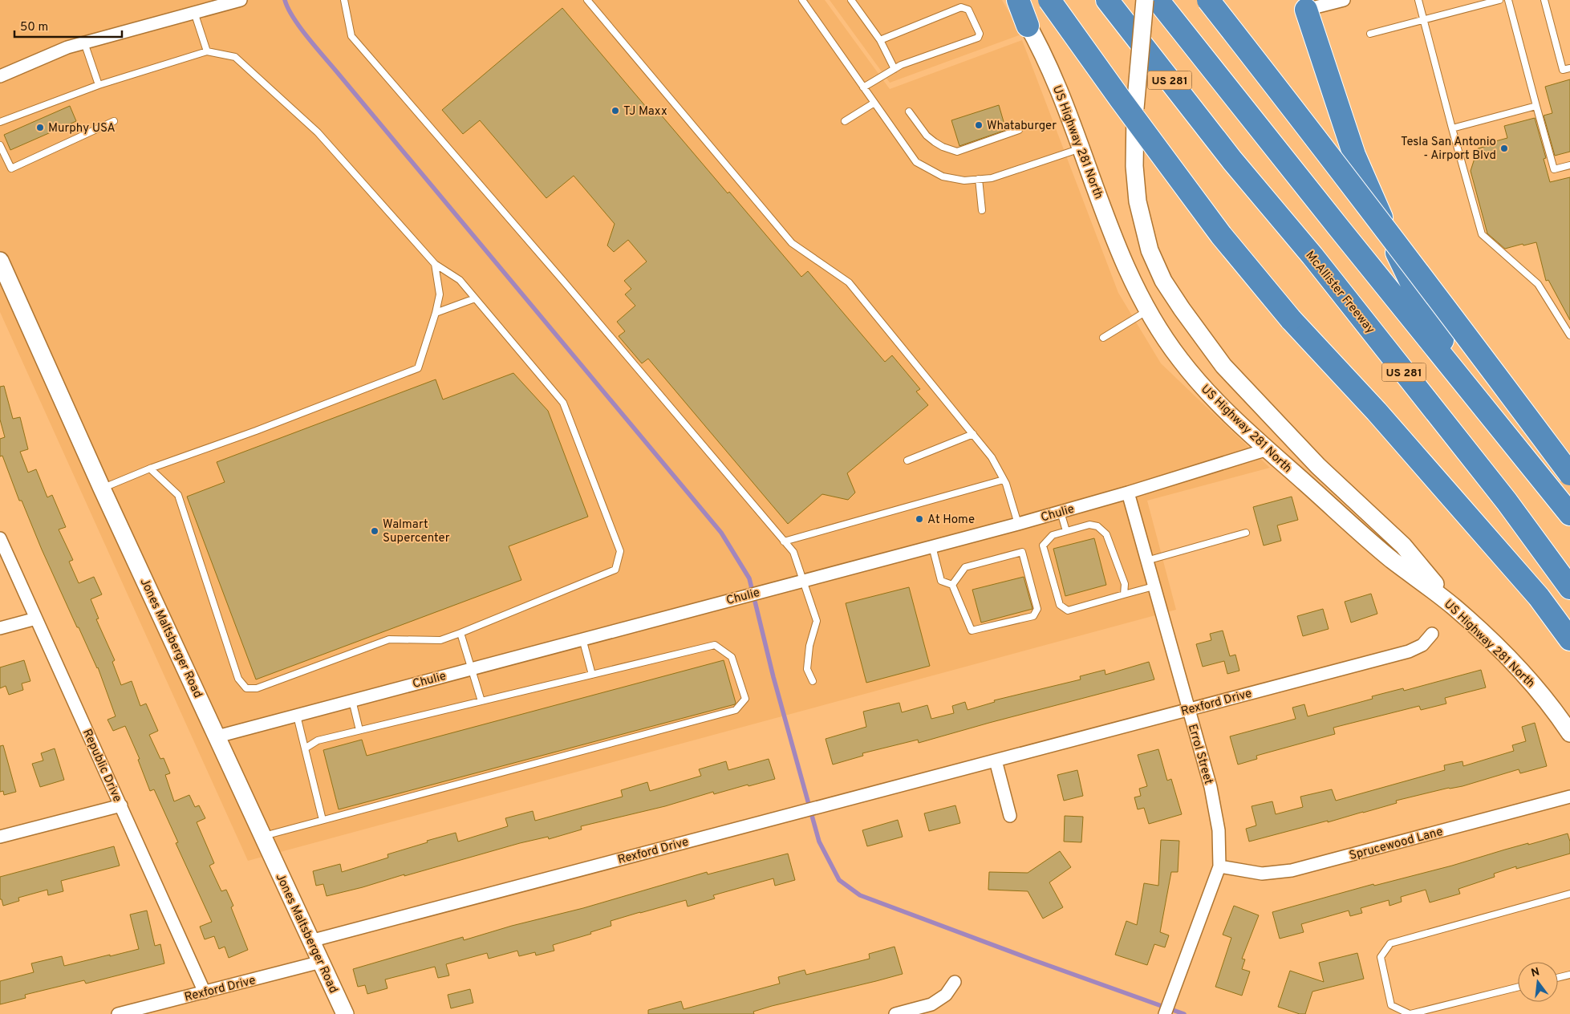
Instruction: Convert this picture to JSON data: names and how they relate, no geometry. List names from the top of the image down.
{
  "streets": {
    "highway": ["US 281", "McAllister Freeway"],
    "main road": ["US Highway 281 North", "Jones Maltsberger Road"],
    "street": [
      "Chulie",
      "Rexford Drive",
      "Errol Street",
      "Republic Drive",
      "Sprucewood Lane"
    ]
  },
  "crossings": [
    ["US Highway 281 North", "Chulie"],
    ["Chulie", "Jones Maltsberger Road"],
    ["Chulie", "Errol Street"],
    ["Jones Maltsberger Road", "Rexford Drive"],
    ["Rexford Drive", "Errol Street"],
    ["Rexford Drive", "Republic Drive"],
    ["Errol Street", "Sprucewood Lane"]
  ],
  "places": [
    "TJ Maxx",
    "Whataburger",
    "Murphy USA",
    "Tesla San Antonio - Airport Blvd",
    "At Home",
    "Walmart Supercenter"
  ],
  "scale_bar": "50 m",
  "north": "top"
}
